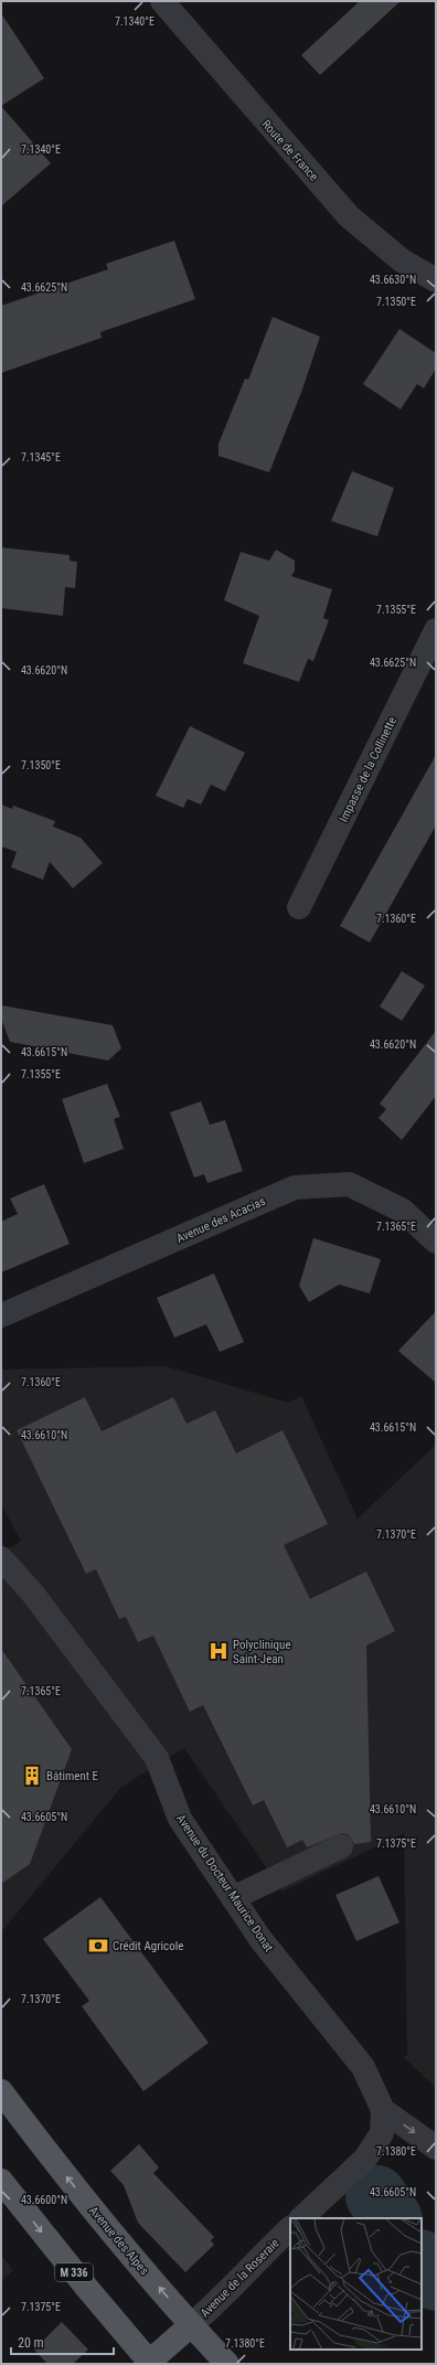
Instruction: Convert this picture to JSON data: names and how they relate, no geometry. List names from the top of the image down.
{
  "streets": {
    "main road": ["Avenue des Alpes", "M 336", "Avenue de la Roseraie"],
    "street": [
      "Route de France",
      "Impasse de la Collinette",
      "Avenue des Acacias",
      "Avenue du Docteur Maurice Donat"
    ]
  },
  "crossings": [
    ["Avenue des Alpes", "Avenue de la Roseraie"],
    ["M 336", "Avenue de la Roseraie"]
  ],
  "places": {
    "hospital": ["Polyclinique Saint-Jean"],
    "building": ["Bâtiment E"],
    "bank": ["Crédit Agricole"]
  },
  "scale_bar": "20 m",
  "coordinates": [
    "7.1340°E",
    "43.6630°N",
    "43.6625°N",
    "7.1350°E",
    "7.1345°E",
    "7.1355°E",
    "43.6620°N",
    "7.1360°E",
    "43.6615°N",
    "7.1365°E",
    "43.6610°N",
    "7.1370°E",
    "43.6605°N",
    "7.1375°E",
    "7.1380°E",
    "43.6600°N"
  ]
}
